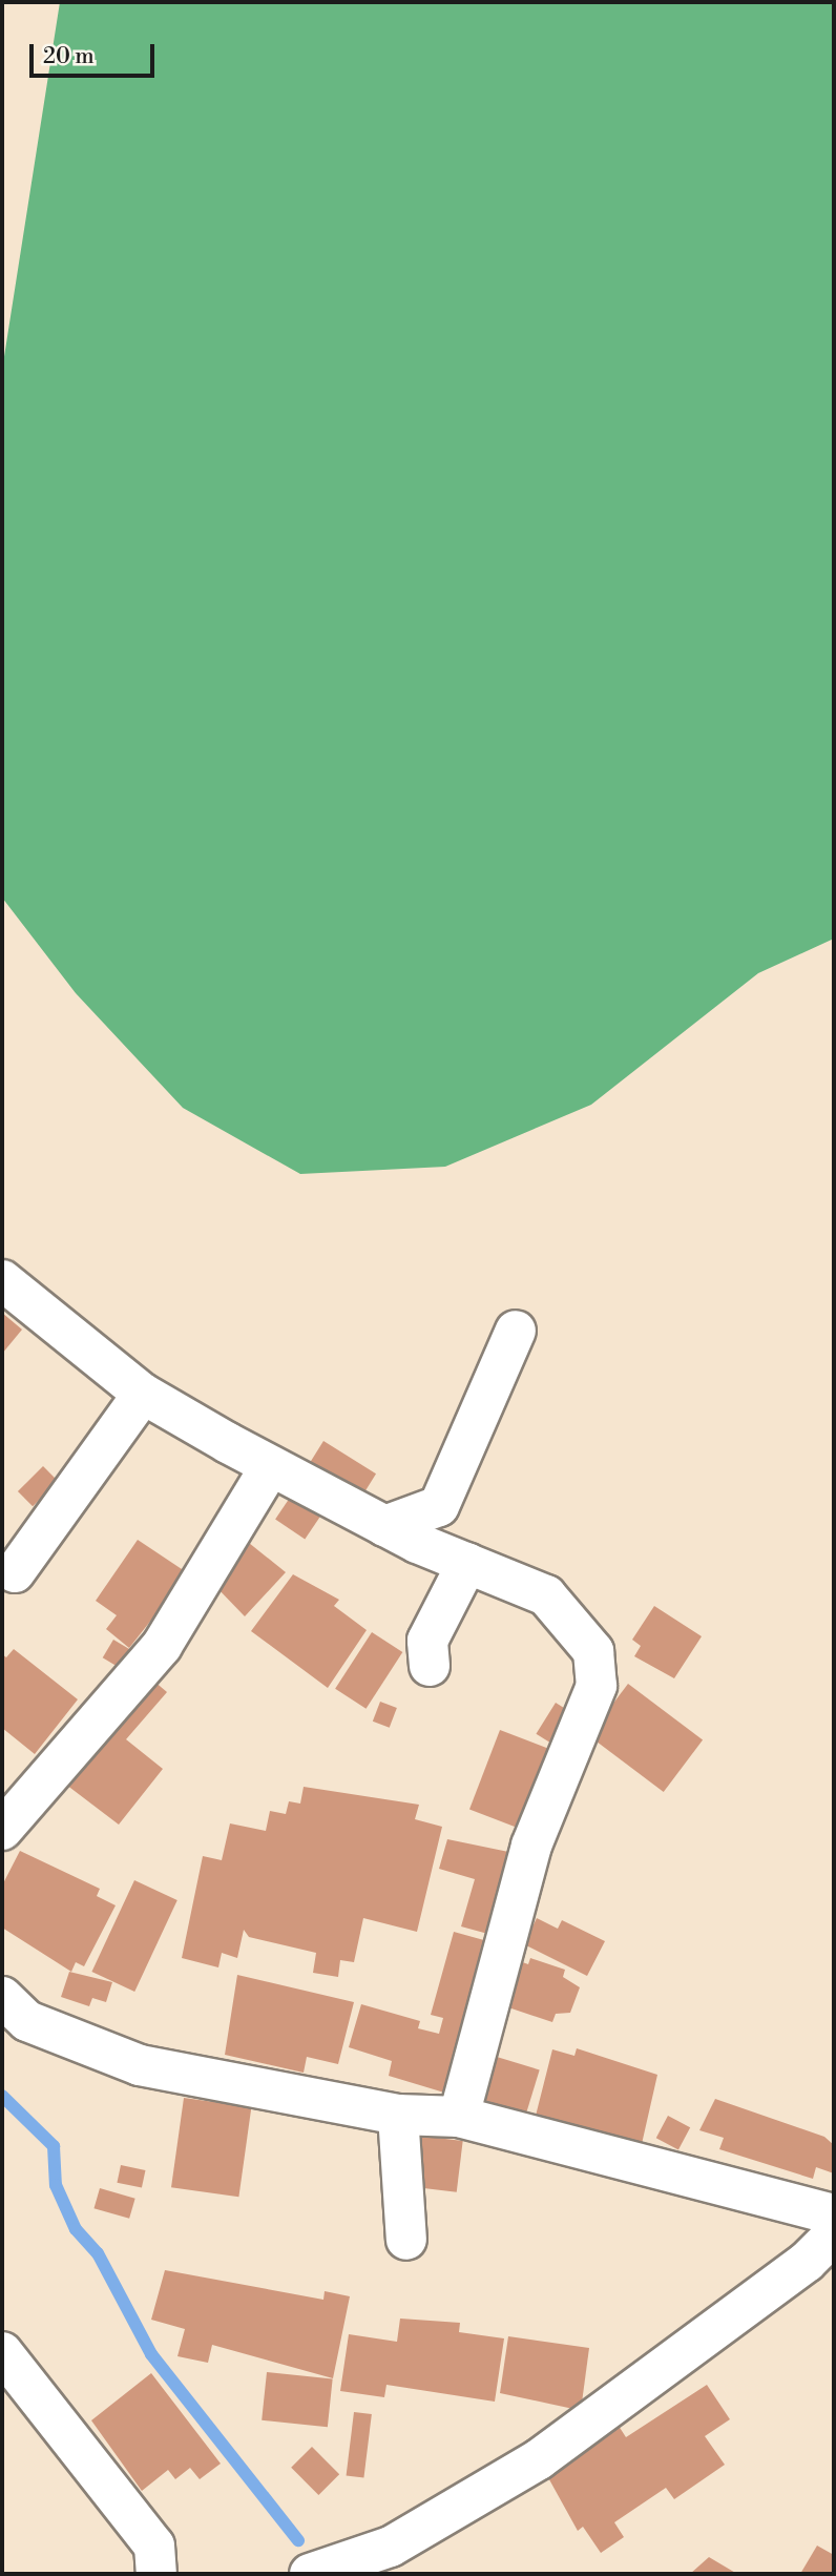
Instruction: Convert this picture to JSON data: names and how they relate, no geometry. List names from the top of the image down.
{
  "scale_bar": "20 m"
}
